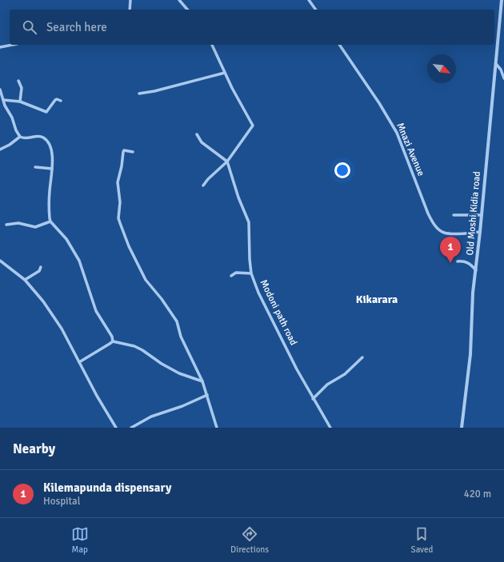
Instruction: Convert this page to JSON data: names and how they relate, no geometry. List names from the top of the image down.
{
  "streets": {
    "street": ["Mnazi Avenue", "Old Moshi Kidia road", "Modoni path road"]
  },
  "crossings": [
    ["Mnazi Avenue", "Old Moshi Kidia road"]
  ],
  "districts": ["Kikarara"],
  "north": "bottom right",
  "page": {
    "search": "Search here",
    "pins": "1",
    "heading": "Nearby",
    "list": [
      {
        "mark": "1",
        "name": "Kilemapunda dispensary",
        "note": "Hospital",
        "value": "420 m"
      }
    ],
    "nav": ["Map", "Directions", "Saved"]
  }
}
